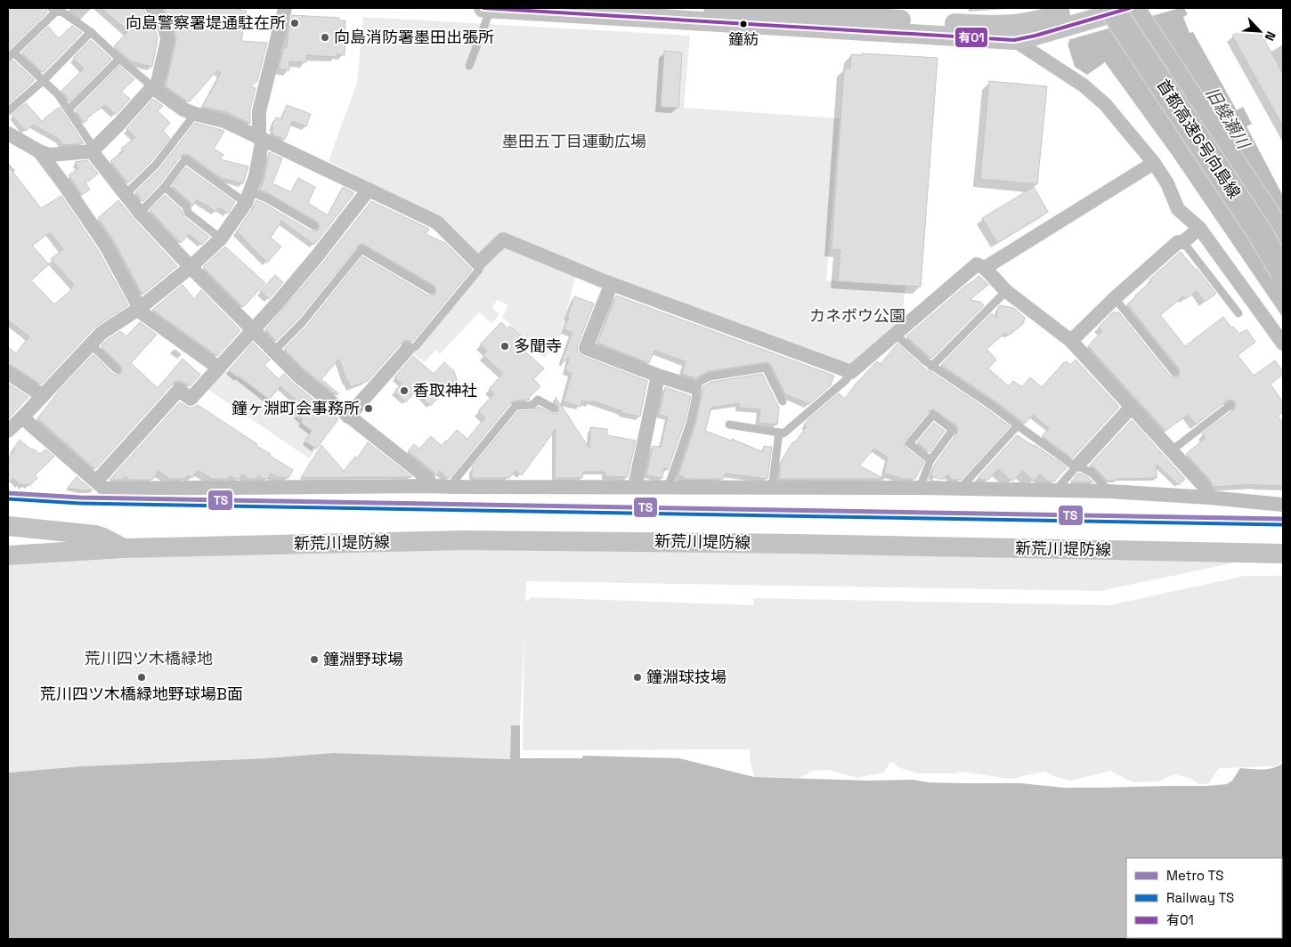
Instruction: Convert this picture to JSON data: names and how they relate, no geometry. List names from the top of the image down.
{
  "streets": {
    "highway": ["首都高速6号向島線"],
    "main road": ["新荒川堤防線"]
  },
  "water": ["旧綾瀬川"],
  "parks": ["墨田五丁目運動広場", "カネボウ公園", "荒川四ツ木橋緑地"],
  "places": [
    "向島警察署堤通駐在所",
    "鐘紡",
    "向島消防署墨田出張所",
    "多聞寺",
    "香取神社",
    "鐘ヶ淵町会事務所",
    "鐘淵野球場",
    "荒川四ツ木橋緑地野球場B面",
    "鐘淵球技場"
  ],
  "lines": ["transit line 有01", "metro line TS", "rail line TS"],
  "legend": ["Metro TS", "Railway TS", "有01"],
  "north": "bottom right"
}
